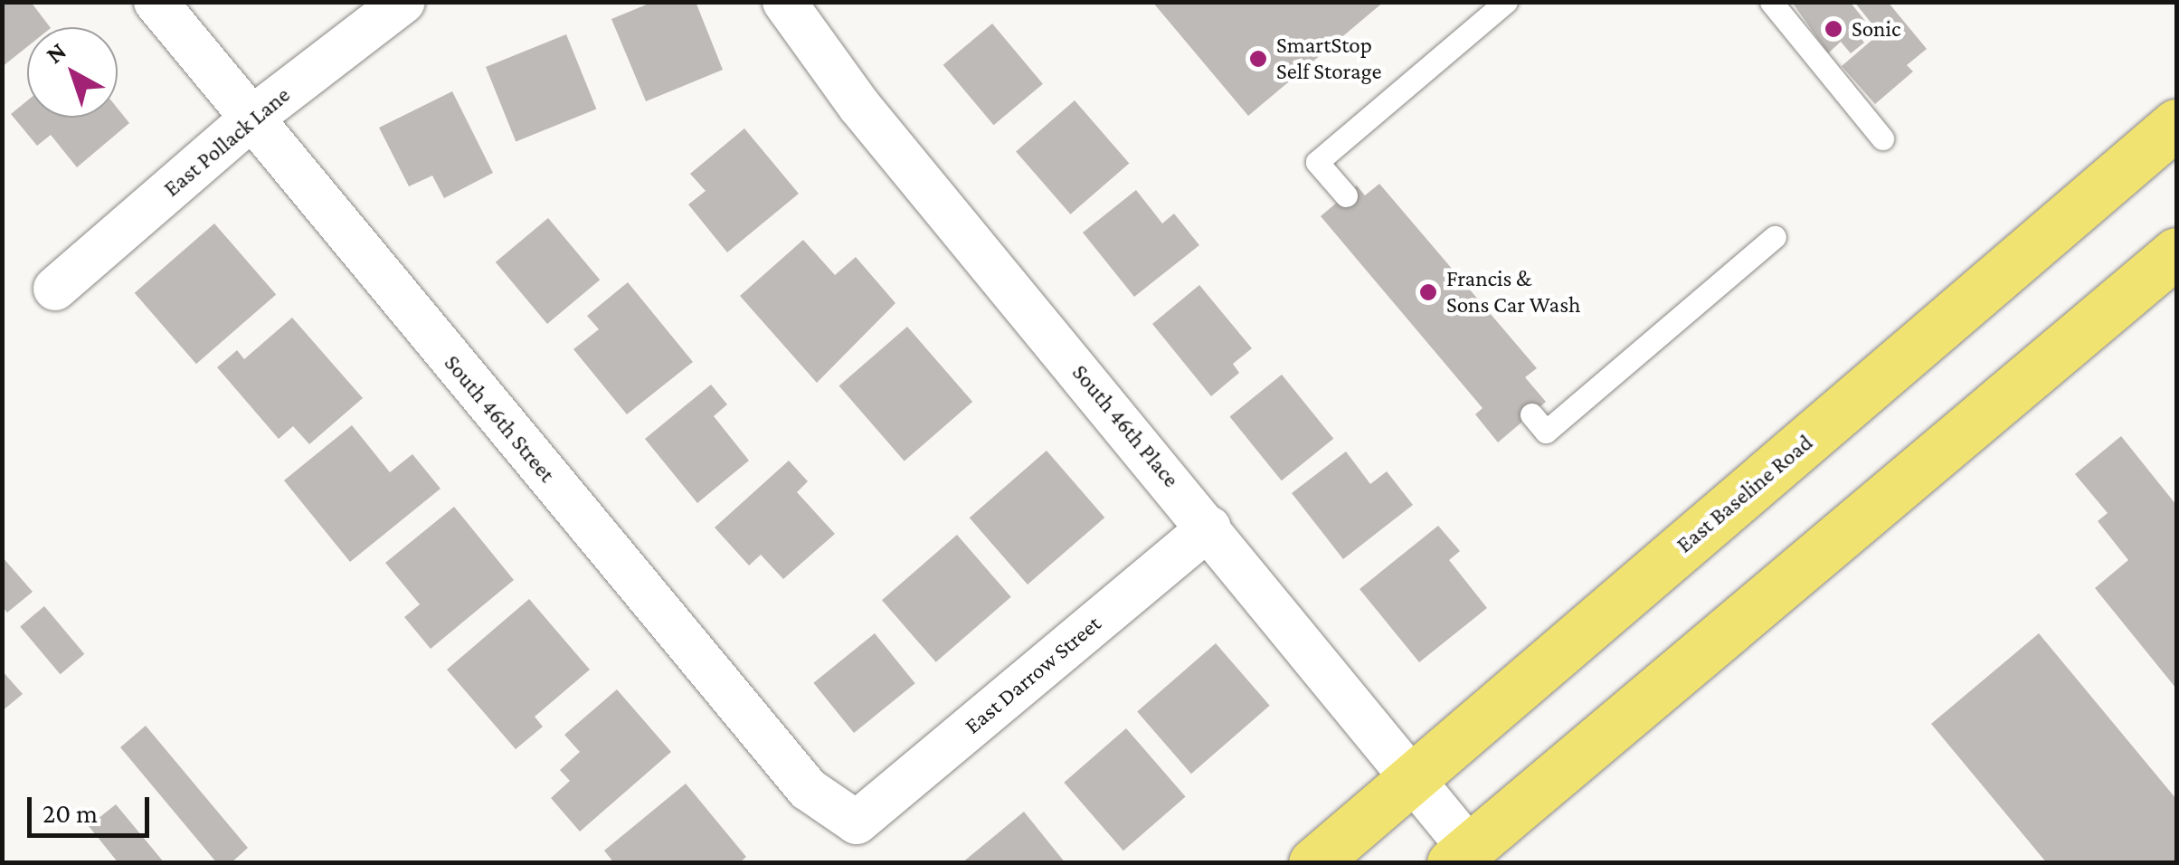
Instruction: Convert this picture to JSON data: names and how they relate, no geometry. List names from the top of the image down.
{
  "streets": {
    "main road": ["East Baseline Road"],
    "street": [
      "East Pollack Lane",
      "South 46th Street",
      "South 46th Place",
      "East Darrow Street"
    ]
  },
  "crossings": [
    ["East Pollack Lane", "South 46th Street"],
    ["South 46th Street", "East Darrow Street"],
    ["South 46th Place", "East Baseline Road"],
    ["South 46th Place", "East Darrow Street"]
  ],
  "places": ["Sonic", "SmartStop Self Storage", "Francis & Sons Car Wash"],
  "scale_bar": "20 m",
  "north": "top left"
}
